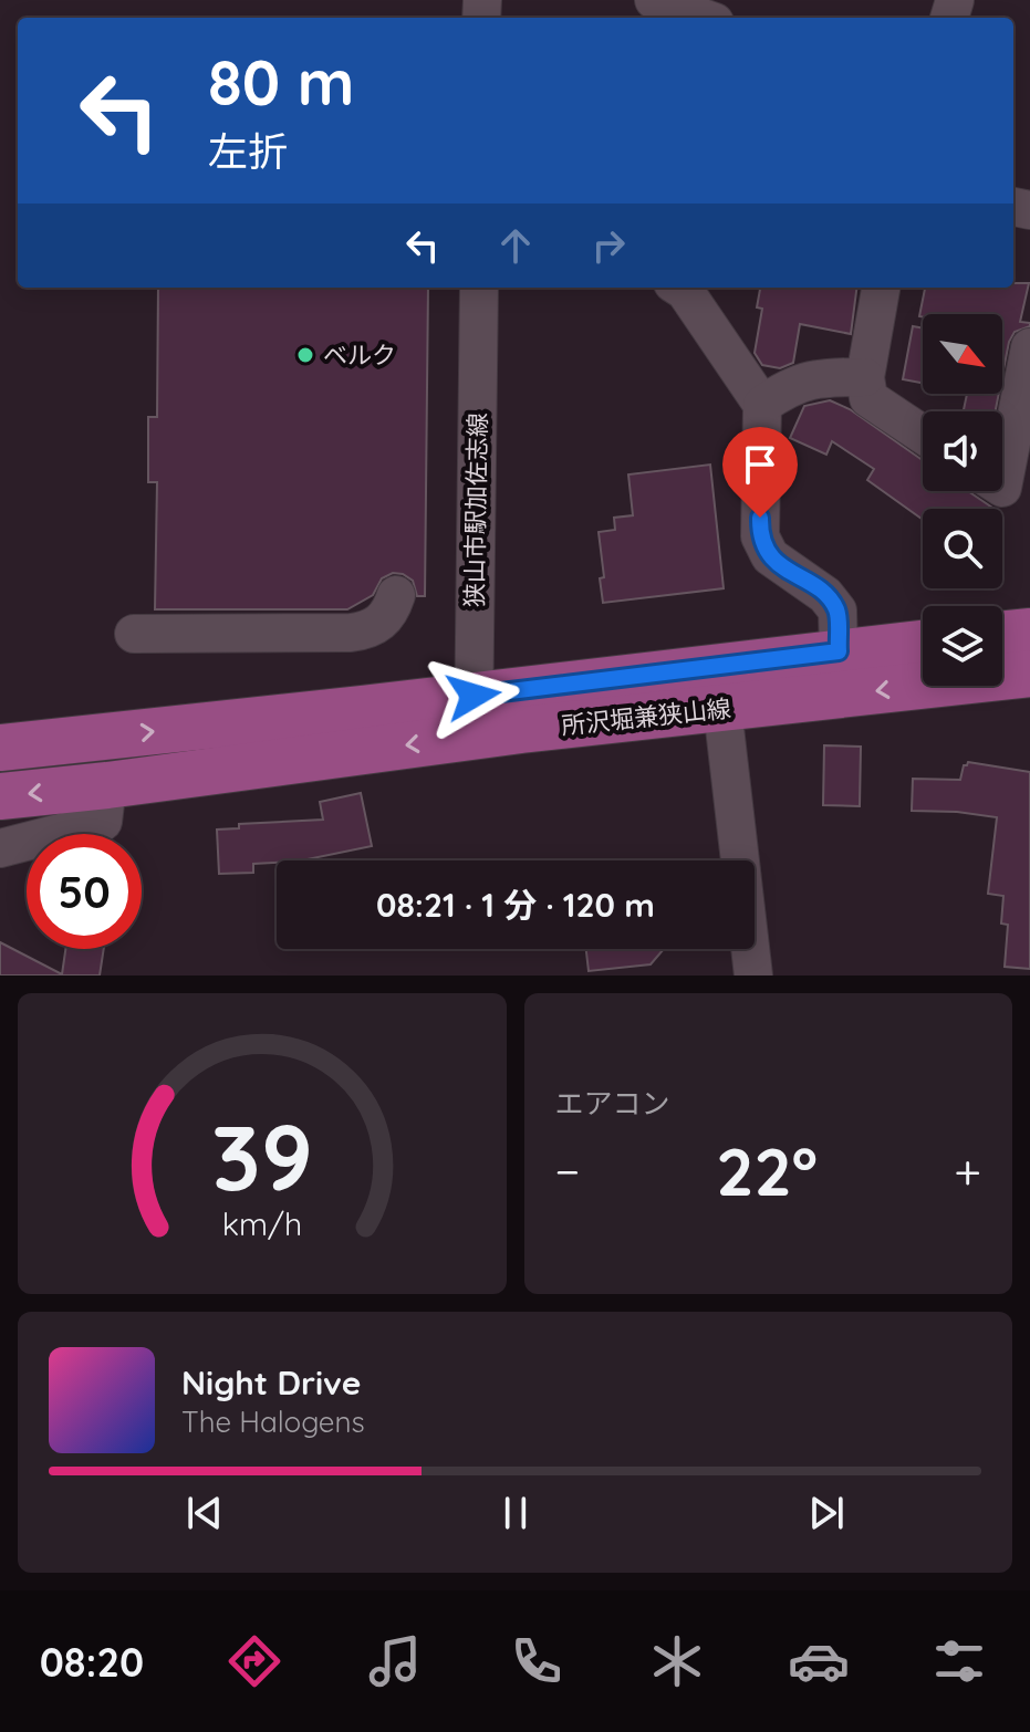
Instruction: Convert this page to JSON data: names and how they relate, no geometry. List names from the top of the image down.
{
  "streets": {
    "main road": ["所沢堀兼狭山線"],
    "street": ["狭山市駅加佐志線"]
  },
  "crossings": [
    ["狭山市駅加佐志線", "所沢堀兼狭山線"]
  ],
  "places": ["ベルク"],
  "north": "bottom right",
  "page": {
    "turn": ["80 m", "左折"],
    "limit": "50",
    "trip": "08:21 · 1 分 · 120 m",
    "tile": "エアコン",
    "heat": ["−", "22°", "+"],
    "song": ["Night Drive", "The Halogens"],
    "tabs": "08:20",
    "gauge": ["39", "km/h"]
  }
}
